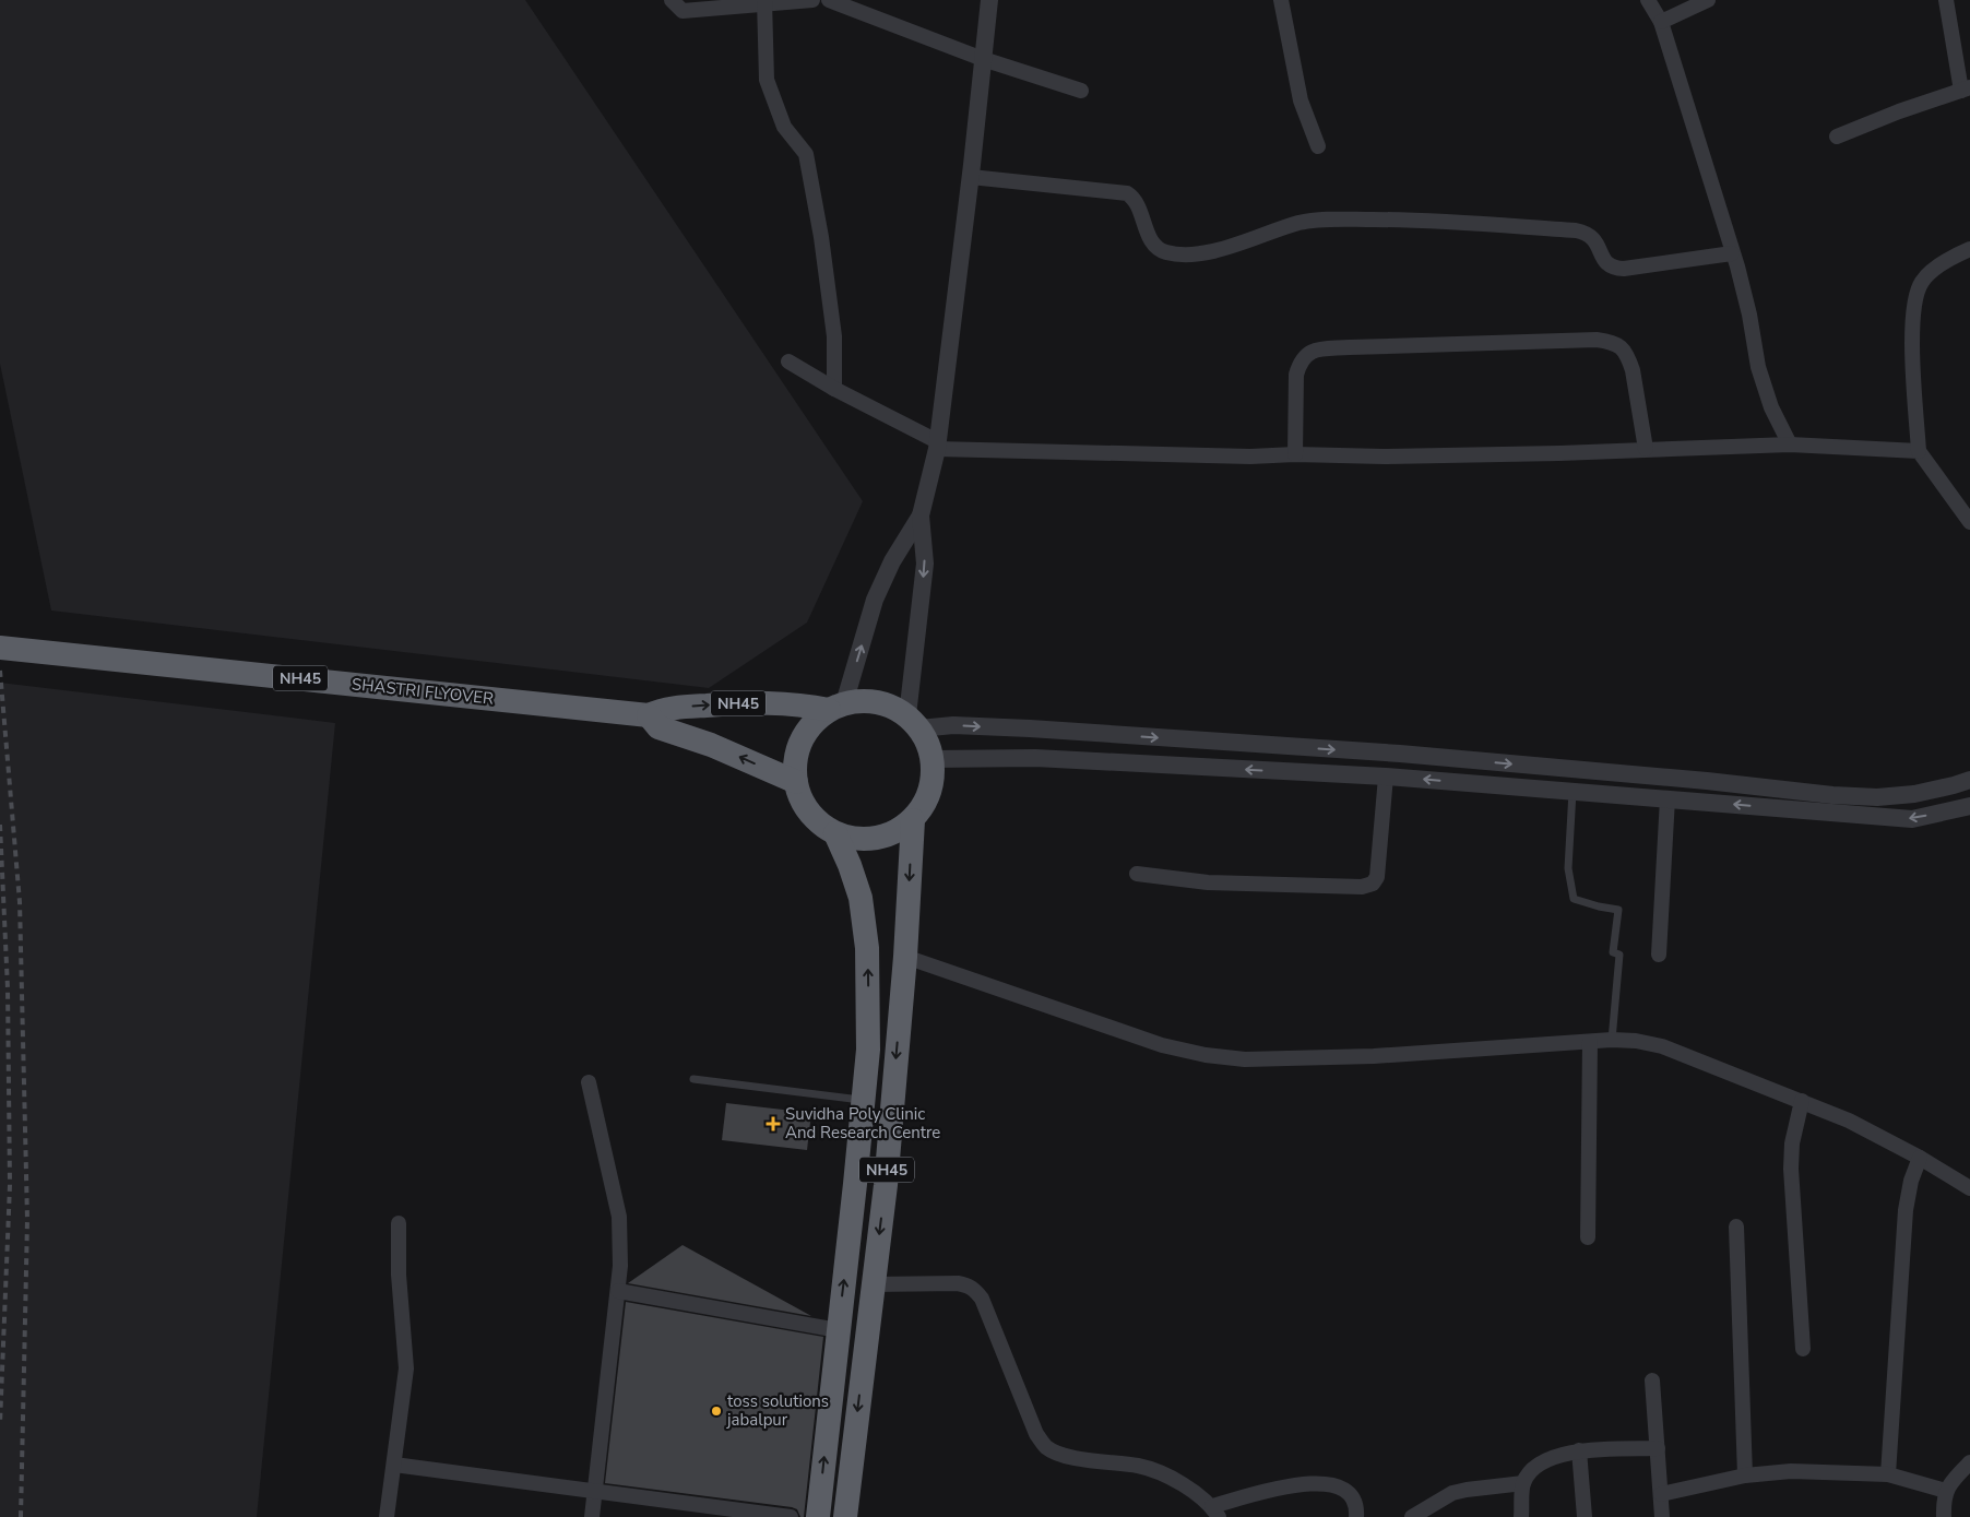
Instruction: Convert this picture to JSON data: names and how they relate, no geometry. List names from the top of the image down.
{
  "streets": {
    "highway": ["NH45", "SHASTRI FLYOVER"]
  },
  "crossings": [
    ["NH45", "SHASTRI FLYOVER"]
  ],
  "places": {
    "health": ["Suvidha Poly Clinic And Research Centre"],
    "other": ["toss solutions jabalpur"]
  }
}
